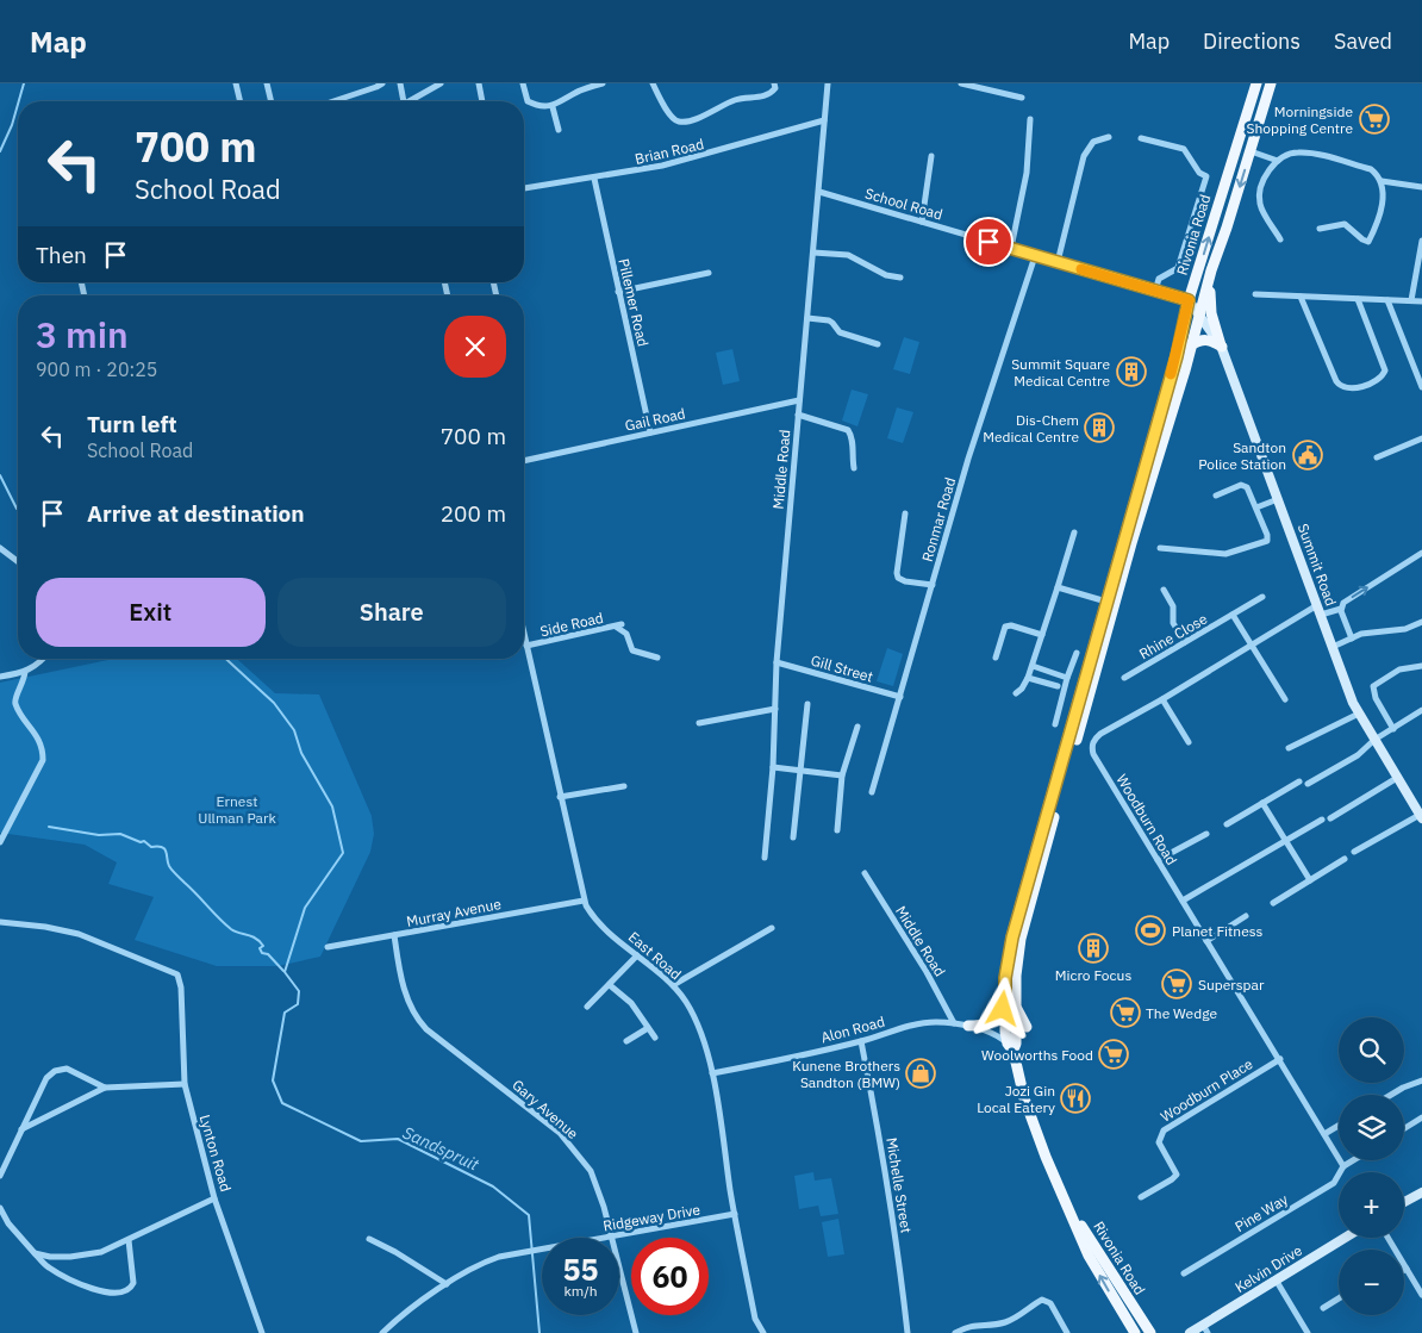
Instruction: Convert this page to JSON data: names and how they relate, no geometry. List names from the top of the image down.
{
  "streets": {
    "main road": ["Rivonia Road", "Summit Road", "Kelvin Drive"],
    "street": [
      "Brian Road",
      "School Road",
      "Pillemer Road",
      "Gail Road",
      "Middle Road",
      "Ronmar Road",
      "Side Road",
      "Rhine Close",
      "Gill Street",
      "Woodburn Road",
      "Murray Avenue",
      "East Road",
      "Alon Road",
      "Woodburn Place",
      "Gary Avenue",
      "Lynton Road",
      "Michelle Street",
      "Pine Way",
      "Ridgeway Drive"
    ]
  },
  "crossings": [
    ["Brian Road", "Pillemer Road"],
    ["Brian Road", "Middle Road"],
    ["School Road", "Rivonia Road"],
    ["School Road", "Middle Road"],
    ["School Road", "Ronmar Road"],
    ["School Road", "Summit Road"],
    ["Rivonia Road", "Summit Road"],
    ["Rivonia Road", "Alon Road"],
    ["Pillemer Road", "Gail Road"],
    ["Gail Road", "Middle Road"],
    ["Middle Road", "Gill Street"],
    ["Middle Road", "Alon Road"],
    ["Ronmar Road", "Gill Street"],
    ["Summit Road", "Woodburn Road"],
    ["Side Road", "East Road"],
    ["Woodburn Road", "Woodburn Place"],
    ["Woodburn Road", "Pine Way"],
    ["Murray Avenue", "East Road"],
    ["Murray Avenue", "Gary Avenue"],
    ["East Road", "Alon Road"],
    ["East Road", "Ridgeway Drive"],
    ["Alon Road", "Michelle Street"],
    ["Gary Avenue", "Ridgeway Drive"]
  ],
  "water": ["Sandspruit"],
  "parks": ["Ernest Ullman Park"],
  "places": {
    "supermarket": [
      "Morningside Shopping Centre",
      "Superspar",
      "The Wedge",
      "Woolworths Food"
    ],
    "building": ["Summit Square Medical Centre", "Dis-Chem Medical Centre", "Micro Focus"],
    "public building": ["Sandton Police Station"],
    "sports": ["Planet Fitness"],
    "shop": ["Kunene Brothers Sandton (BMW)"],
    "restaurant": ["Jozi Gin Local Eatery"]
  },
  "page": {
    "header": "Map",
    "nav": ["Map", "Directions", "Saved"],
    "turn": ["700 m", "School Road"],
    "then": "Then",
    "heading": ["3 min", "900 m · 20:25"],
    "list": [
      {
        "name": "Turn left",
        "note": "School Road",
        "value": "700 m"
      },
      {
        "name": "Arrive at destination",
        "value": "200 m"
      }
    ],
    "buttons": ["Exit", "Share"],
    "map_buttons": ["+", "−"],
    "speed": "55 km/h",
    "limit": "60"
  }
}
